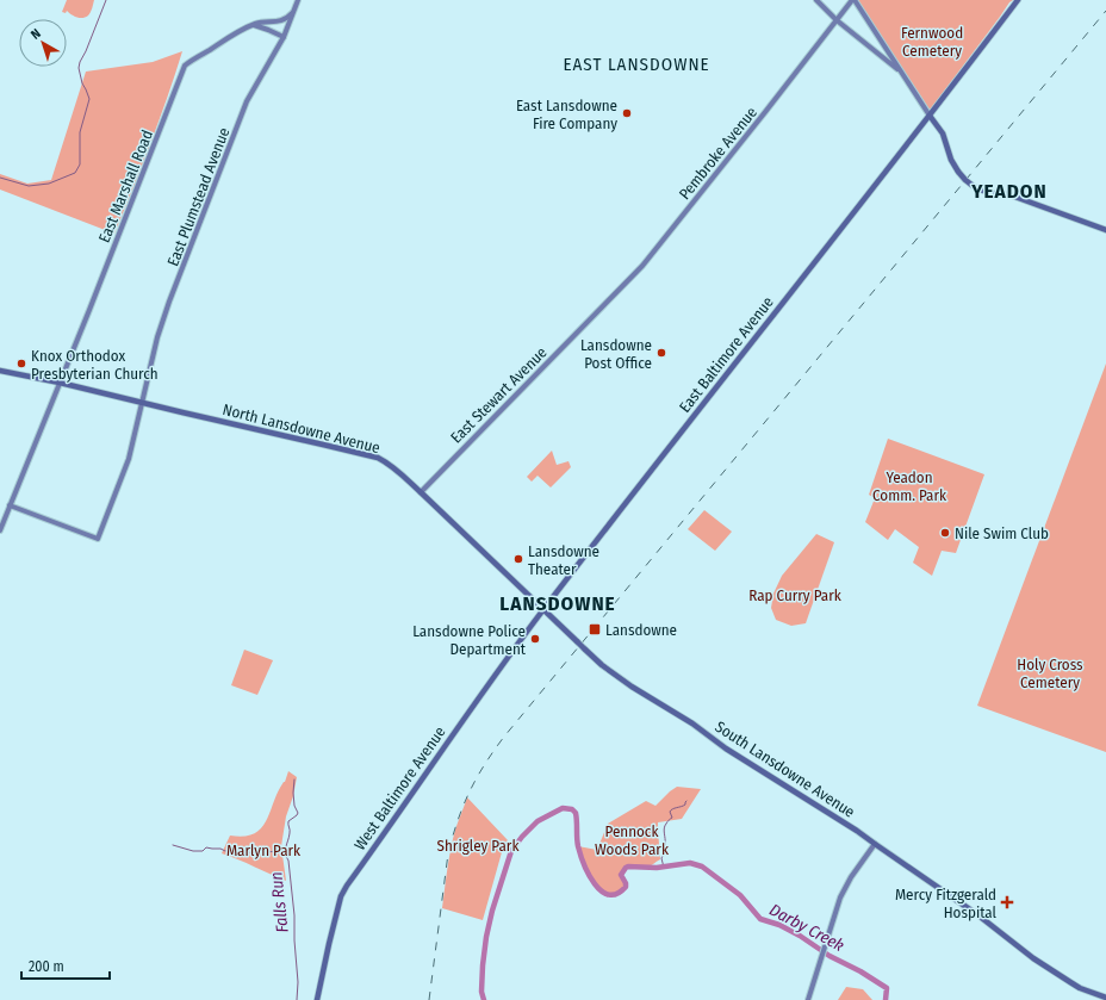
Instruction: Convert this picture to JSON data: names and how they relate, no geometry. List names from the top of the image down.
{
  "streets": {
    "main road": [
      "East Baltimore Avenue",
      "North Lansdowne Avenue",
      "South Lansdowne Avenue",
      "West Baltimore Avenue"
    ],
    "street": [
      "Pembroke Avenue",
      "East Marshall Road",
      "East Plumstead Avenue",
      "East Stewart Avenue"
    ]
  },
  "crossings": [
    ["Pembroke Avenue", "East Stewart Avenue"],
    ["East Marshall Road", "East Plumstead Avenue"],
    ["East Marshall Road", "North Lansdowne Avenue"],
    ["East Plumstead Avenue", "North Lansdowne Avenue"],
    ["East Baltimore Avenue", "North Lansdowne Avenue"],
    ["East Baltimore Avenue", "South Lansdowne Avenue"],
    ["East Baltimore Avenue", "West Baltimore Avenue"],
    ["East Stewart Avenue", "North Lansdowne Avenue"],
    ["North Lansdowne Avenue", "South Lansdowne Avenue"],
    ["North Lansdowne Avenue", "West Baltimore Avenue"],
    ["South Lansdowne Avenue", "West Baltimore Avenue"]
  ],
  "districts": ["EAST LANSDOWNE", "YEADON", "LANSDOWNE"],
  "water": ["Falls Run", "Darby Creek"],
  "parks": [
    "Fernwood Cemetery",
    "Yeadon Comm. Park",
    "Rap Curry Park",
    "Holy Cross Cemetery",
    "Pennock Woods Park",
    "Shrigley Park",
    "Marlyn Park"
  ],
  "places": {
    "other": [
      "East Lansdowne Fire Company",
      "Lansdowne Post Office",
      "Knox Orthodox Presbyterian Church",
      "Nile Swim Club",
      "Lansdowne Theater",
      "Lansdowne Police Department"
    ],
    "transit": ["Lansdowne"],
    "health": ["Mercy Fitzgerald Hospital"]
  },
  "scale_bar": "200 m",
  "north": "top left"
}
